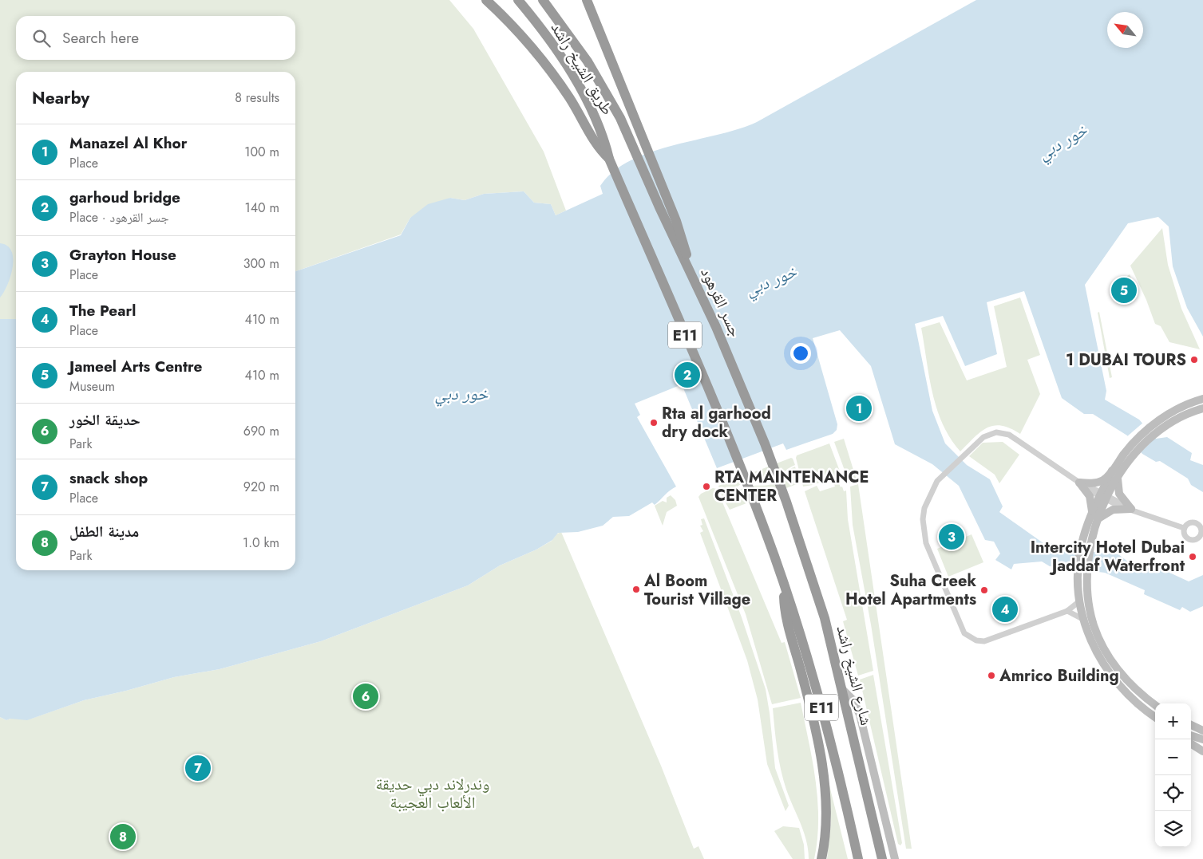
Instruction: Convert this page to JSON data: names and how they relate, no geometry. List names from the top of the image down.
{
  "streets": {
    "highway": [
      "طريق الشيخ راشد",
      "جسر القرهود",
      "E11",
      "شارع الشيخ راشد"
    ]
  },
  "crossings": [
    ["طريق الشيخ راشد", "جسر القرهود"],
    ["طريق الشيخ راشد", "E11"],
    ["جسر القرهود", "شارع الشيخ راشد"]
  ],
  "water": ["خور دبي"],
  "parks": ["وندرلاند دبي حديقة الألعاب العجيبة"],
  "places": [
    "1 DUBAI TOURS",
    "Rta al garhood dry dock",
    "RTA MAINTENANCE CENTER",
    "Intercity Hotel Dubai Jaddaf Waterfront",
    "Al Boom Tourist Village",
    "Suha Creek Hotel Apartments",
    "Amrico Building"
  ],
  "north": "top left",
  "page": {
    "search": "Search here",
    "heading": ["Nearby", "8 results"],
    "list": [
      {
        "mark": "1",
        "name": "Manazel Al Khor",
        "note": "Place",
        "value": "100 m"
      },
      {
        "mark": "2",
        "name": "garhoud bridge",
        "note": "Place · جسر القرهود",
        "value": "140 m"
      },
      {
        "mark": "3",
        "name": "Grayton House",
        "note": "Place",
        "value": "300 m"
      },
      {
        "mark": "4",
        "name": "The Pearl",
        "note": "Place",
        "value": "410 m"
      },
      {
        "mark": "5",
        "name": "Jameel Arts Centre",
        "note": "Museum",
        "value": "410 m"
      },
      {
        "mark": "6",
        "name": "حديقة الخور",
        "note": "Park",
        "value": "690 m"
      },
      {
        "mark": "7",
        "name": "snack shop",
        "note": "Place",
        "value": "920 m"
      },
      {
        "mark": "8",
        "name": "مدينة الطفل",
        "note": "Park",
        "value": "1.0 km"
      }
    ],
    "pins": [
      "5",
      "2",
      "1",
      "3",
      "4",
      "6",
      "7",
      "8"
    ],
    "map_buttons": ["+", "−"]
  }
}
